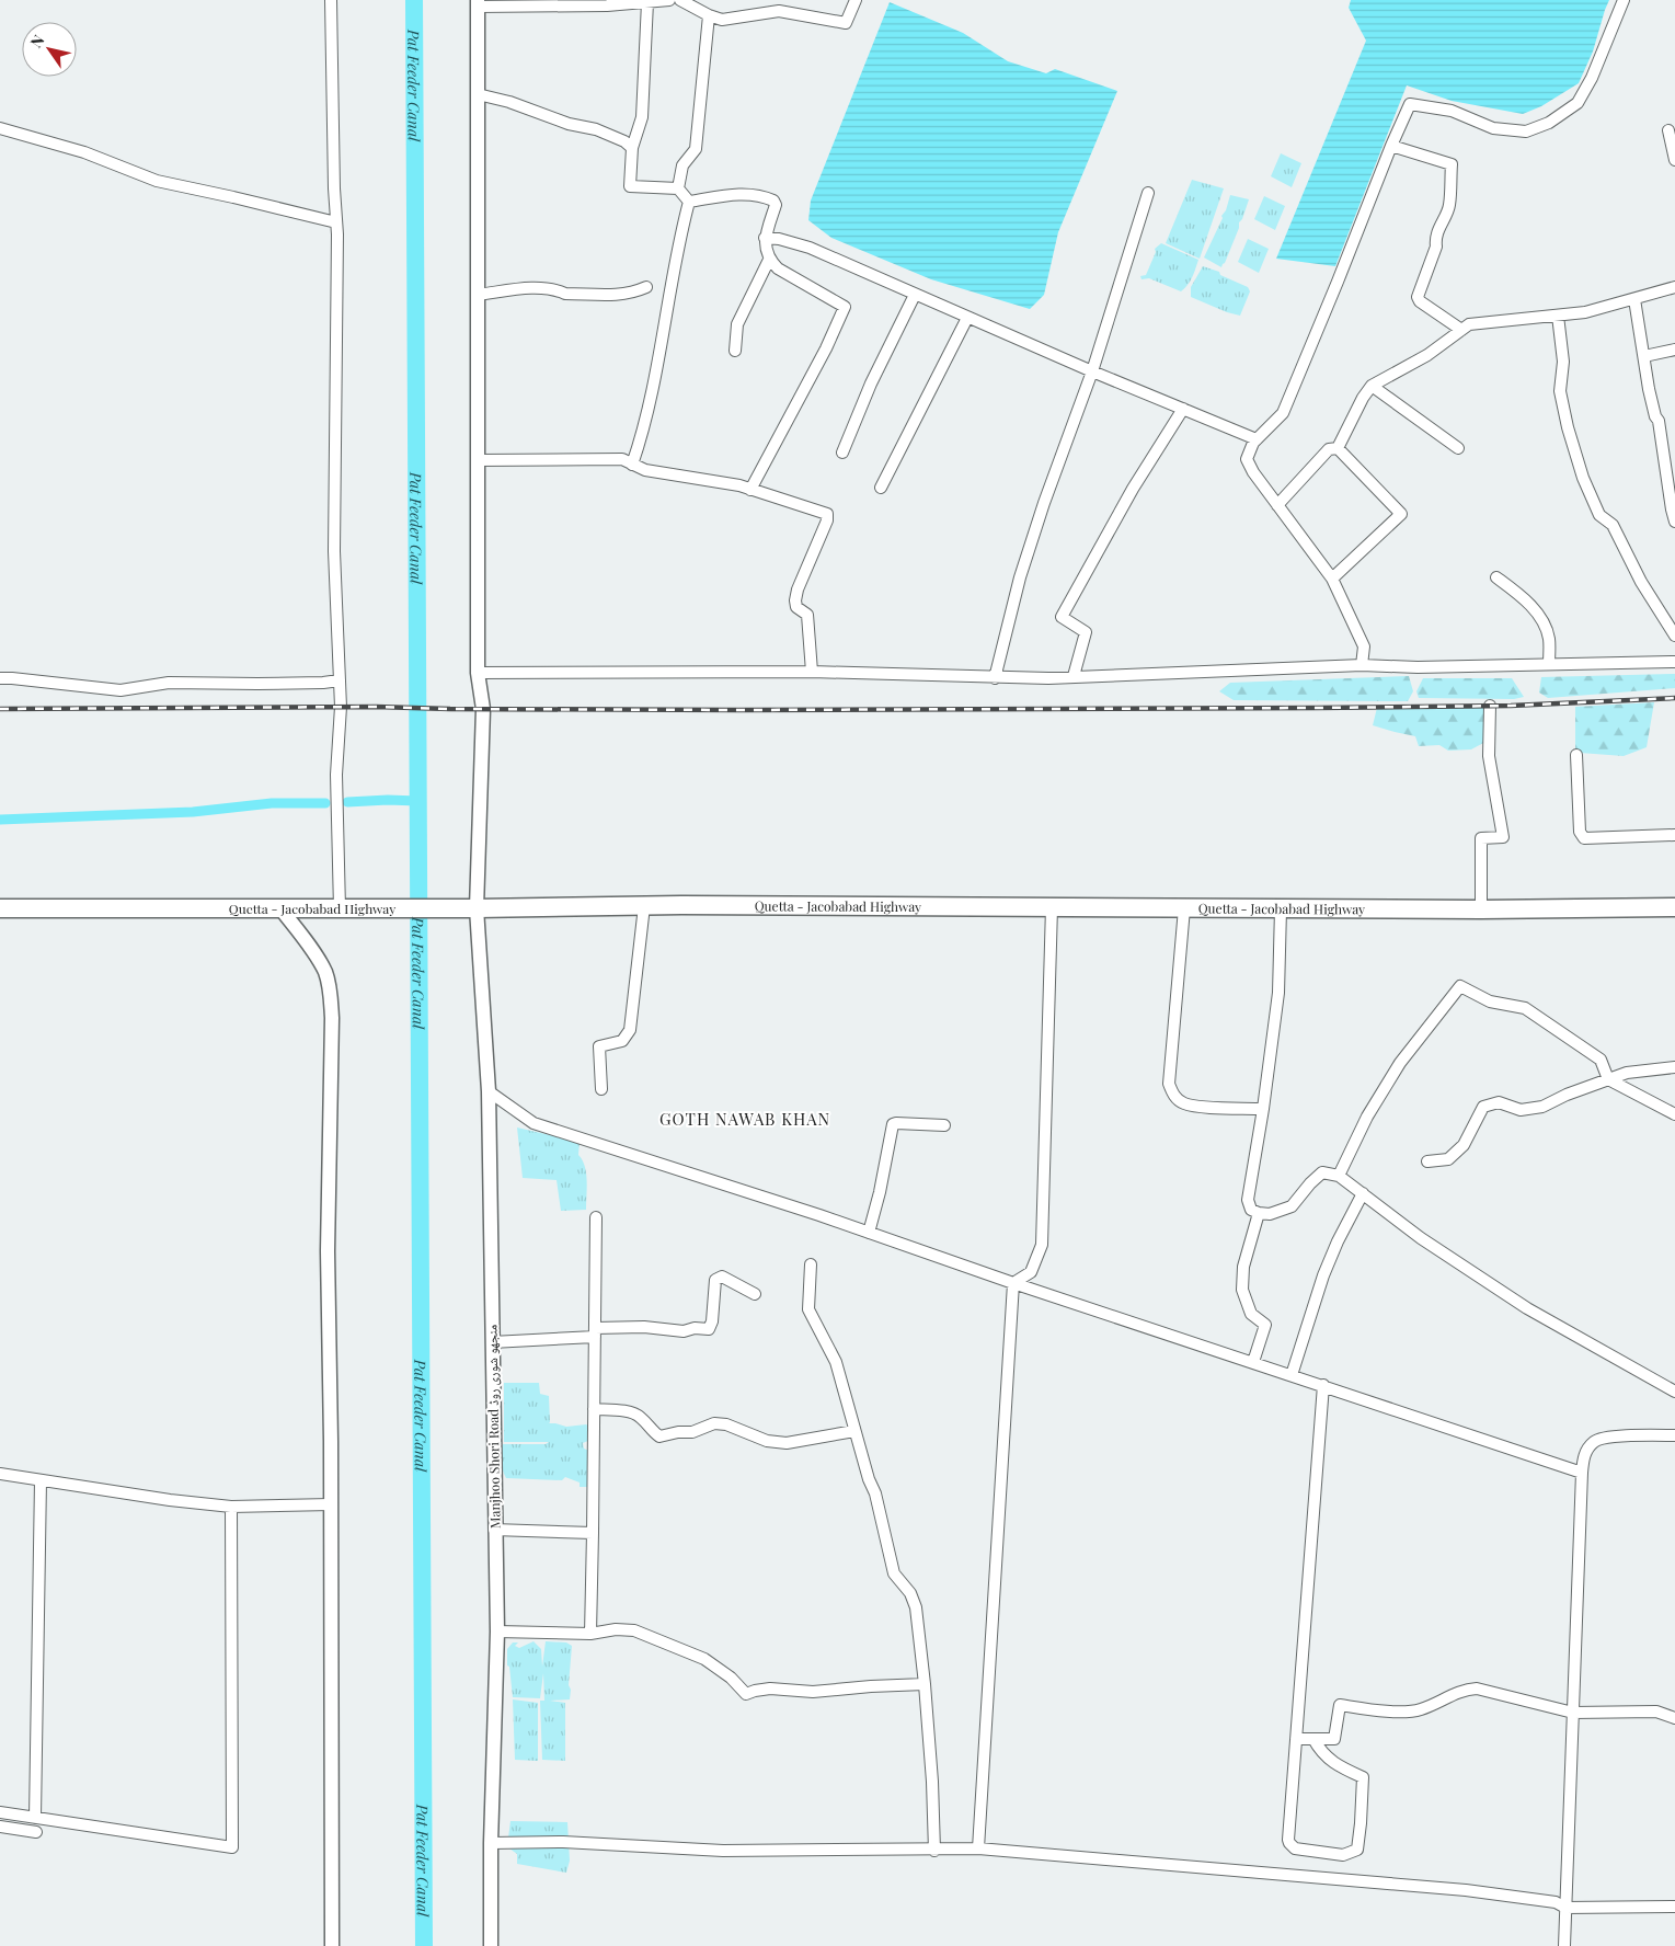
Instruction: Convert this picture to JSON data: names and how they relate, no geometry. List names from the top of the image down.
{
  "streets": {
    "highway": ["Quetta - Jacobabad Highway"],
    "street": ["Manjhoo Shori Road منجھو شوری روڈ"]
  },
  "crossings": [
    ["Quetta - Jacobabad Highway", "Manjhoo Shori Road منجھو شوری روڈ"]
  ],
  "districts": ["GOTH NAWAB KHAN"],
  "water": ["Pat Feeder Canal"],
  "north": "top left"
}
